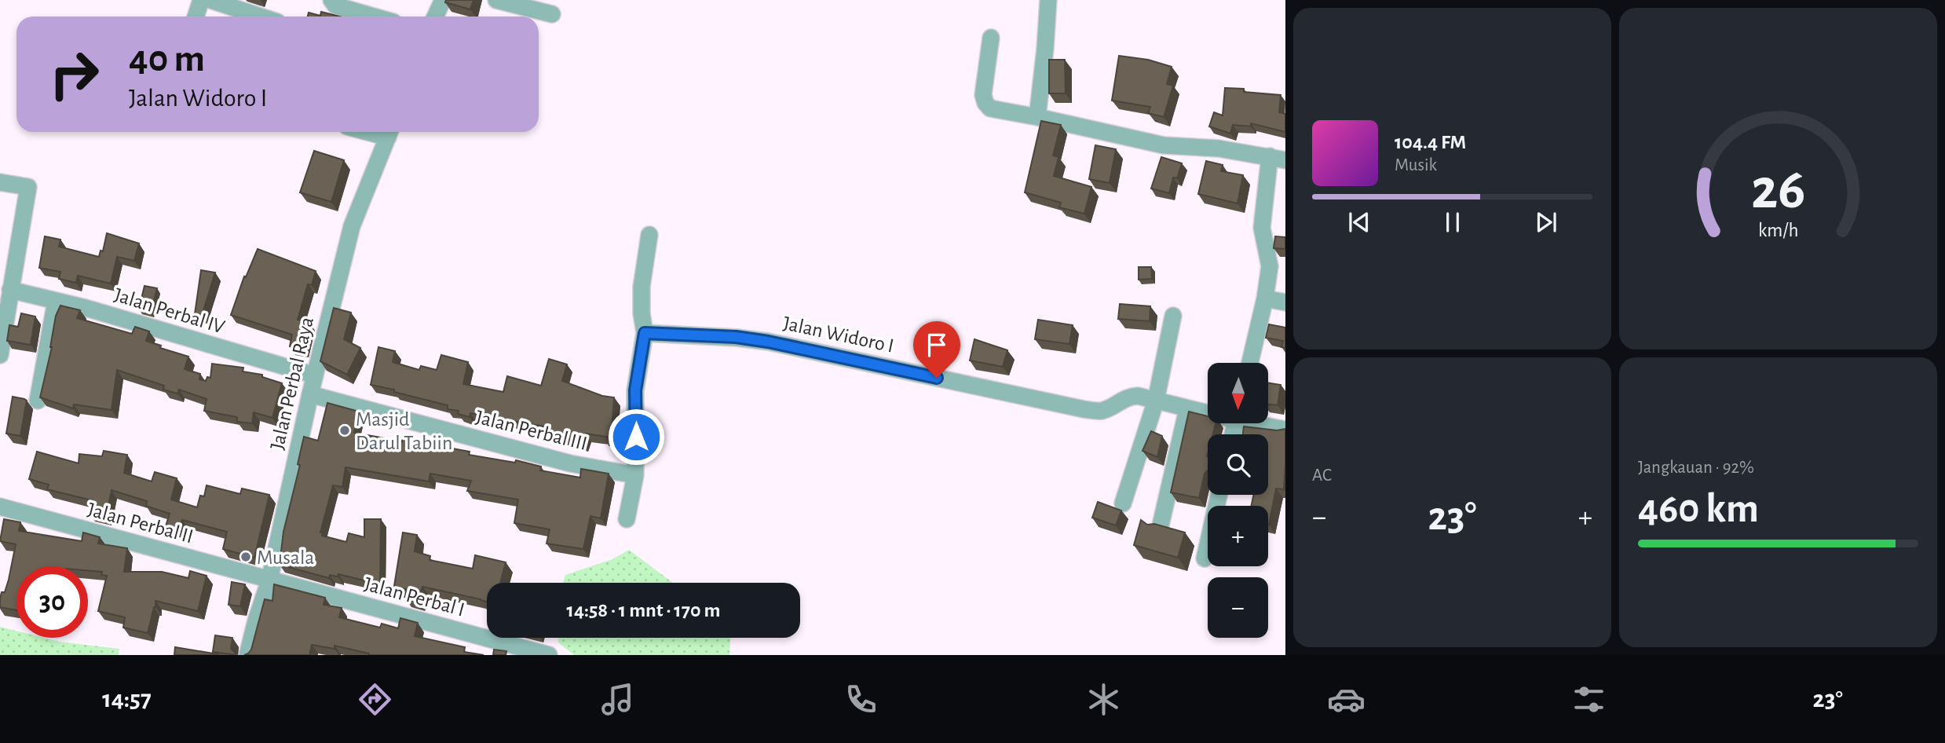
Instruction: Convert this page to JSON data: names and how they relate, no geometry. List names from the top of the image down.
{
  "streets": {
    "street": [
      "Jalan Perbal IV",
      "Jalan Widoro I",
      "Jalan Perbal Raya",
      "Jalan Perbal III",
      "Jalan Perbal II",
      "Jalan Perbal I"
    ]
  },
  "crossings": [
    ["Jalan Perbal IV", "Jalan Perbal Raya"],
    ["Jalan Perbal Raya", "Jalan Perbal III"],
    ["Jalan Perbal Raya", "Jalan Perbal II"],
    ["Jalan Perbal Raya", "Jalan Perbal I"],
    ["Jalan Perbal II", "Jalan Perbal I"]
  ],
  "places": ["Masjid Darul Tabiin", "Musala"],
  "north": "bottom",
  "page": {
    "turn": ["40 m", "Jalan Widoro I"],
    "song": ["104.4 FM", "Musik"],
    "tile": [
      "AC",
      ["Jangkauan · 92%", "460 km"]
    ],
    "map_buttons": ["+", "−"],
    "heat": ["−", "23°", "+"],
    "limit": "30",
    "trip": "14:58 · 1 mnt · 170 m",
    "tabs": ["14:57", "23°"],
    "gauge": ["26", "km/h"]
  }
}
